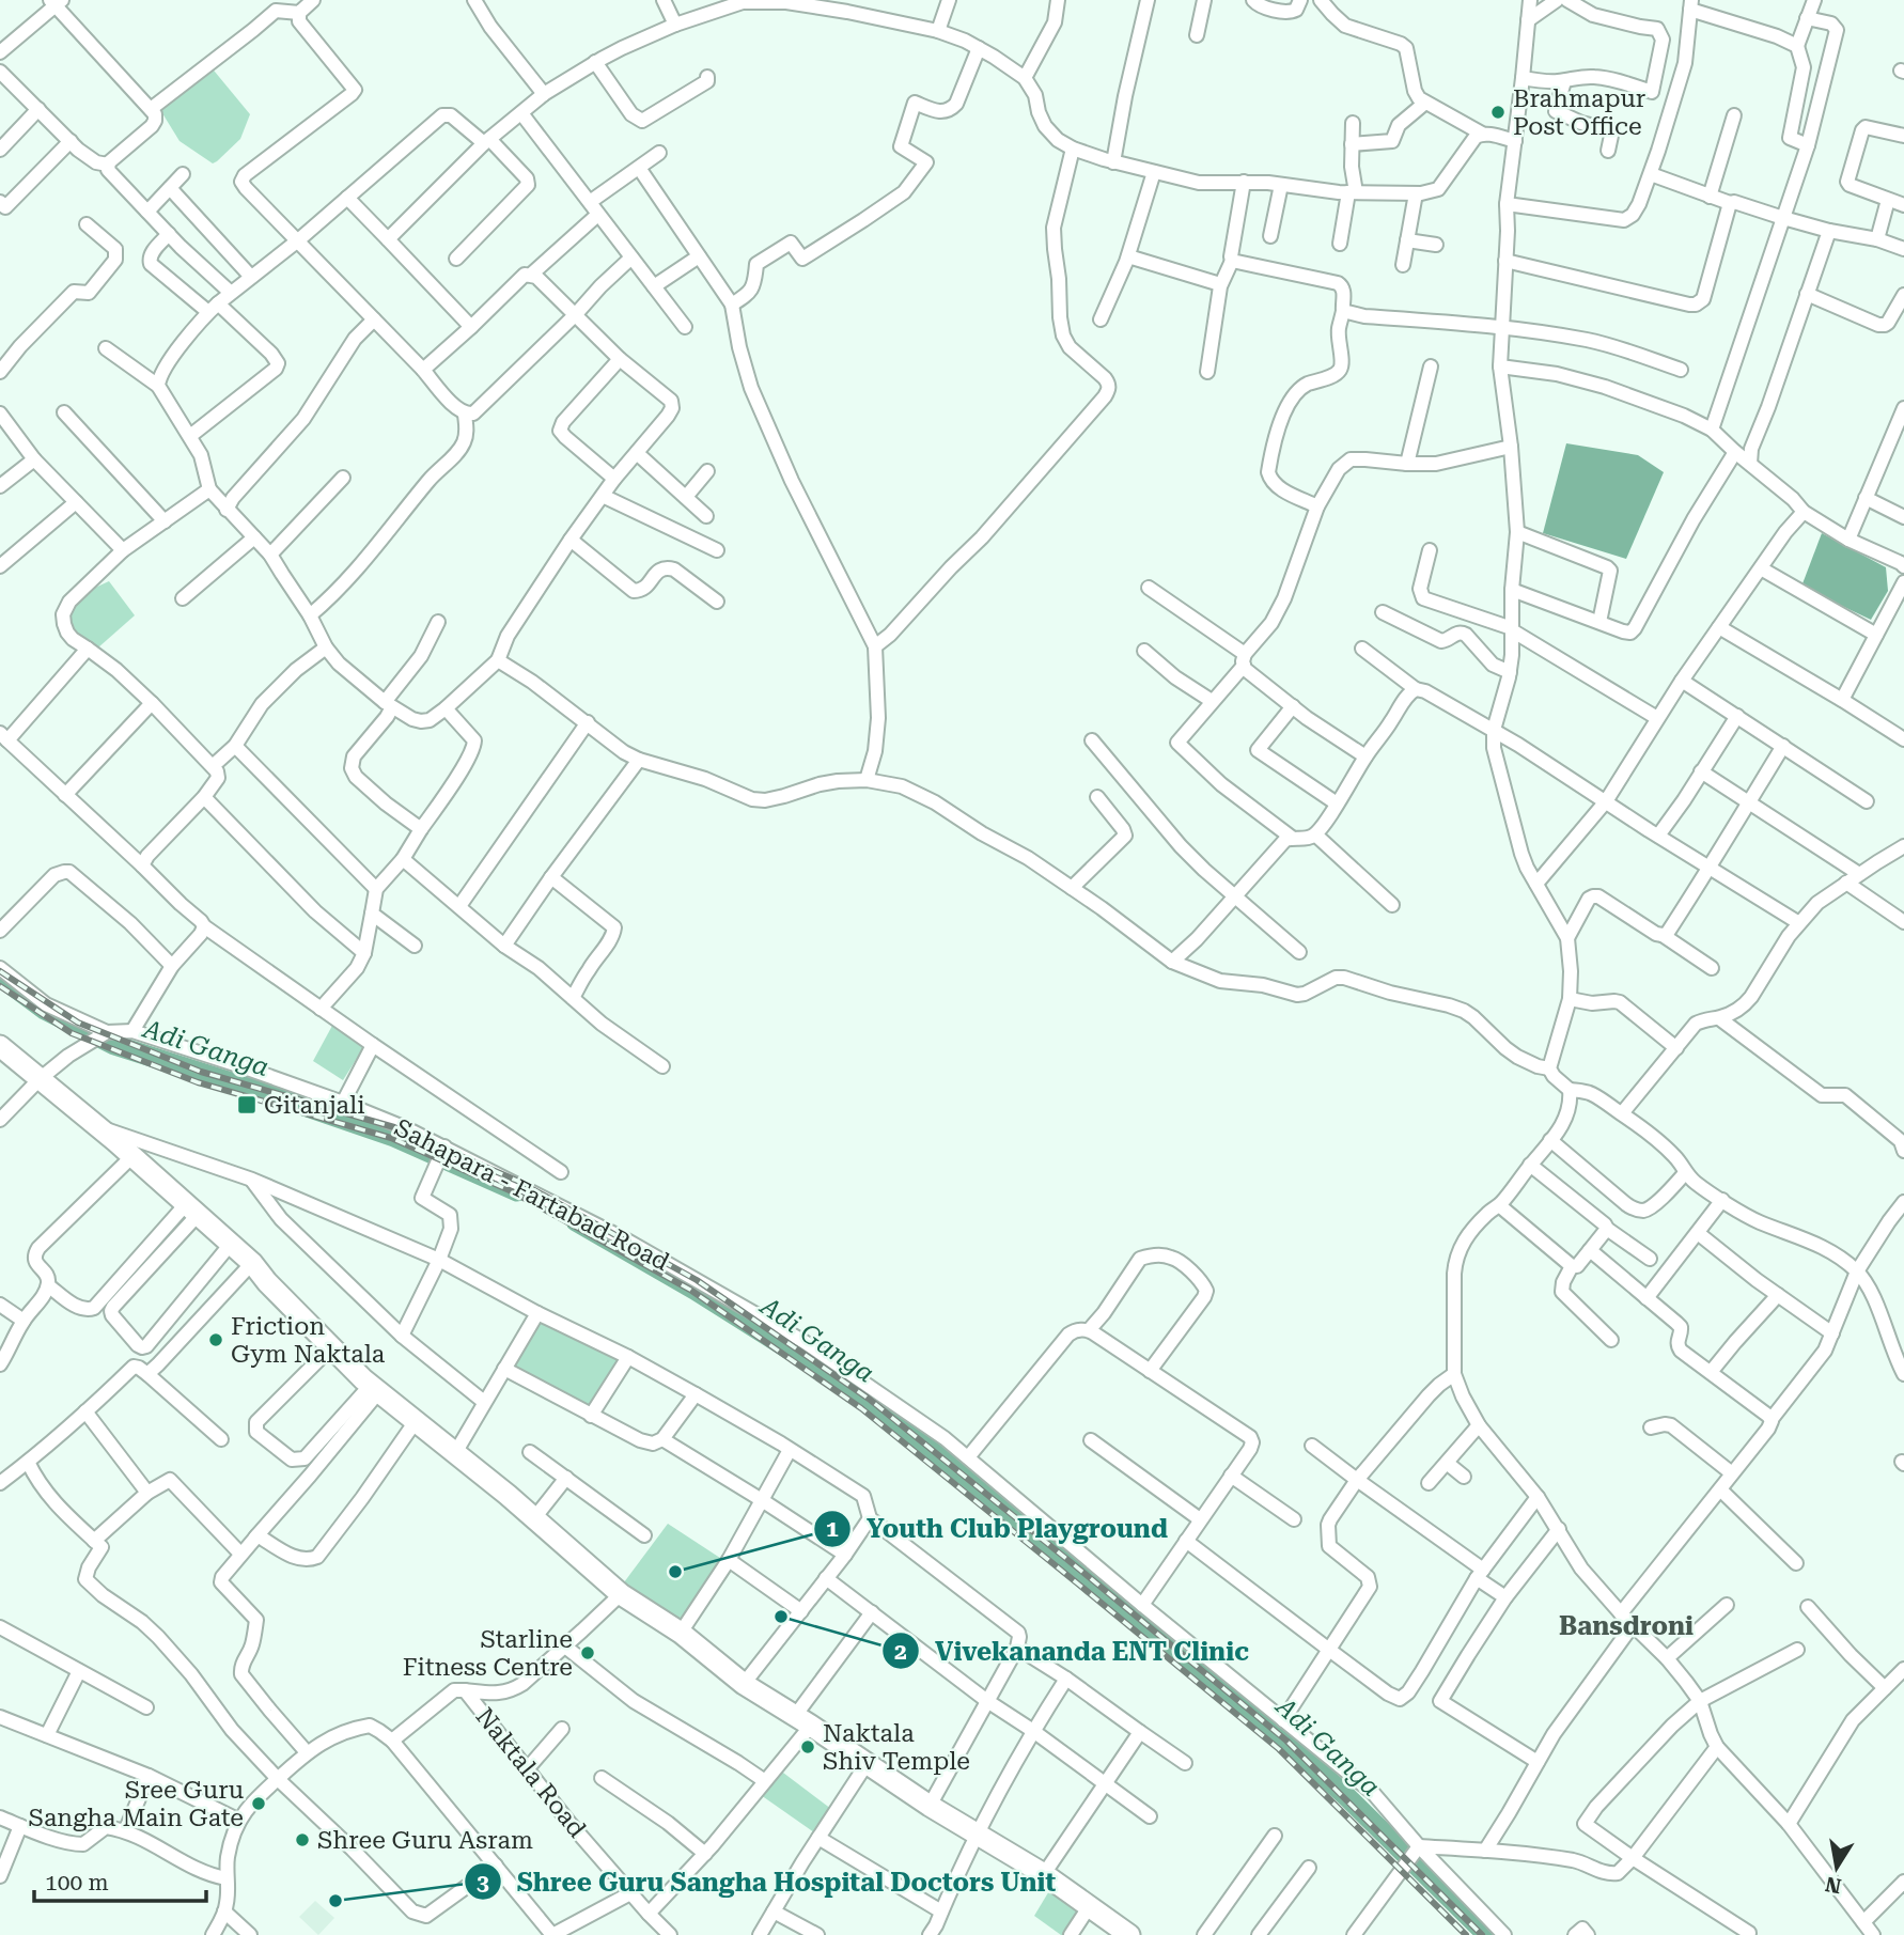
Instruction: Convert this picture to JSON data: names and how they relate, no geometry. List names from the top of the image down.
{
  "streets": {
    "street": ["Sahapara - Fartabad Road", "Naktala Road"]
  },
  "districts": ["Bansdroni"],
  "water": ["Adi Ganga"],
  "places": {
    "other": [
      "Brahmapur Post Office",
      "Friction Gym Naktala",
      "Youth Club Playground",
      "Vivekananda ENT Clinic",
      "Starline Fitness Centre",
      "Naktala Shiv Temple",
      "Sree Guru Sangha Main Gate",
      "Shree Guru Asram",
      "Shree Guru Sangha Hospital Doctors Unit"
    ],
    "transit": ["Gitanjali"]
  },
  "scale_bar": "100 m",
  "north": "bottom"
}
